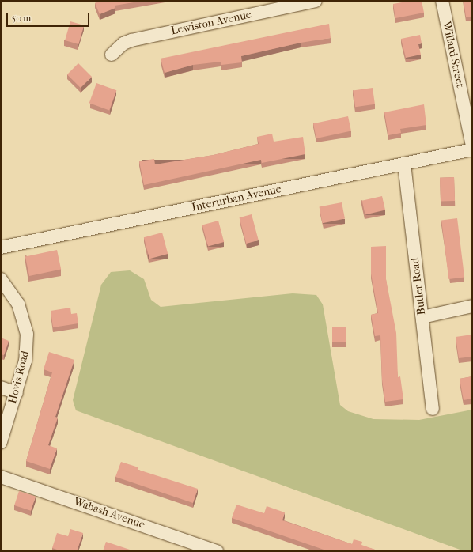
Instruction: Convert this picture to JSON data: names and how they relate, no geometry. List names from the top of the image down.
{
  "streets": {
    "street": [
      "Lewiston Avenue",
      "Willard Street",
      "Interurban Avenue",
      "Butler Road",
      "Hovis Road",
      "Wabash Avenue"
    ]
  },
  "crossings": [
    ["Interurban Avenue", "Butler Road"]
  ],
  "scale_bar": "50 m"
}
